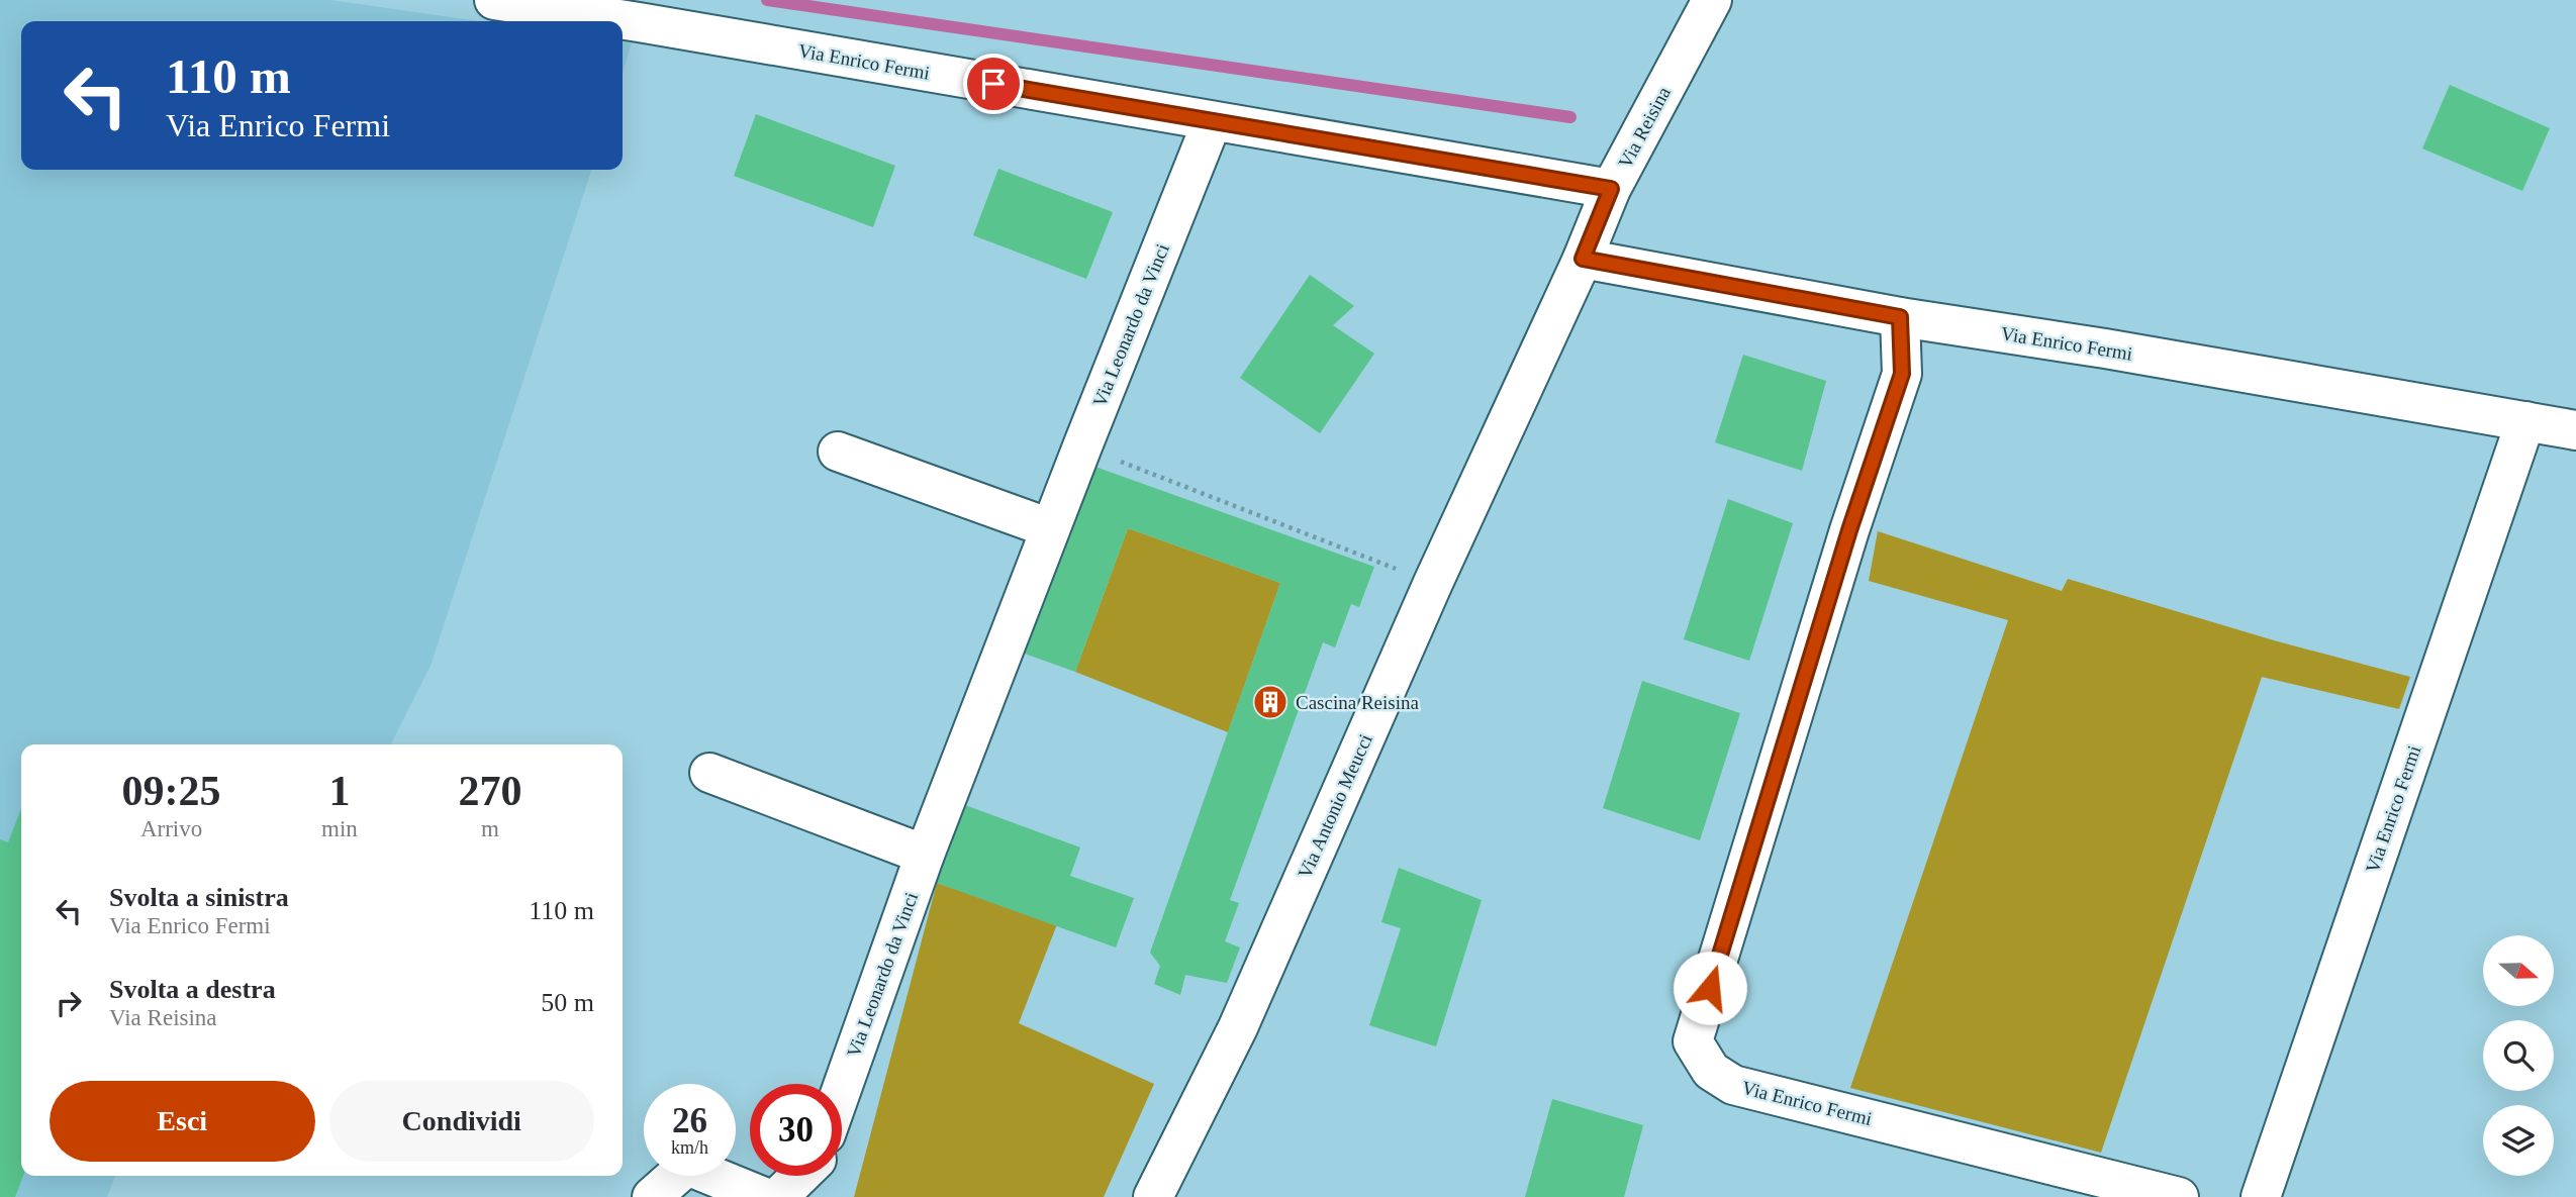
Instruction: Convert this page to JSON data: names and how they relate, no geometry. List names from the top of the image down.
{
  "streets": {
    "street": [
      "Via Enrico Fermi",
      "Via Reisina",
      "Via Leonardo da Vinci",
      "Via Antonio Meucci"
    ]
  },
  "crossings": [
    ["Via Enrico Fermi", "Via Reisina"],
    ["Via Enrico Fermi", "Via Leonardo da Vinci"],
    ["Via Enrico Fermi", "Via Antonio Meucci"],
    ["Via Reisina", "Via Antonio Meucci"]
  ],
  "places": {
    "building": ["Cascina Reisina"]
  },
  "north": "right",
  "page": {
    "turn": ["110 m", "Via Enrico Fermi"],
    "eta": [
      "09:25",
      "Arrivo",
      "1",
      "min",
      "270",
      "m"
    ],
    "list": [
      {
        "name": "Svolta a sinistra",
        "note": "Via Enrico Fermi",
        "value": "110 m"
      },
      {
        "name": "Svolta a destra",
        "note": "Via Reisina",
        "value": "50 m"
      }
    ],
    "buttons": ["Esci", "Condividi"],
    "speed": "26 km/h",
    "limit": "30"
  }
}
